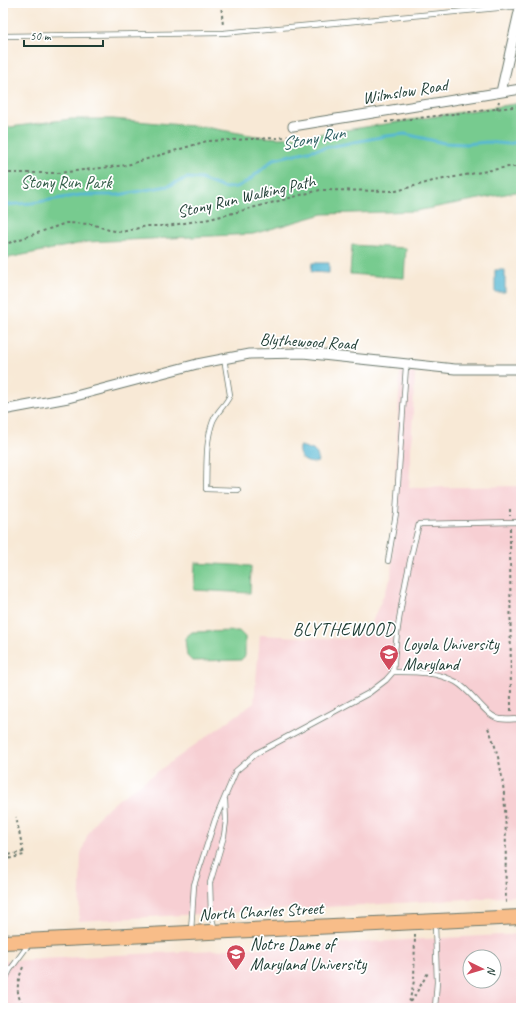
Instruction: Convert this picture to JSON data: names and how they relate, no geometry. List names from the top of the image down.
{
  "streets": {
    "main road": ["North Charles Street"],
    "street": ["Wilmslow Road", "Blythewood Road"],
    "path": ["Stony Run Walking Path"]
  },
  "districts": ["BLYTHEWOOD"],
  "water": ["Stony Run"],
  "parks": ["Stony Run Park"],
  "places": {
    "school or university": ["Loyola University Maryland", "Notre Dame of Maryland University"]
  },
  "scale_bar": "50 m",
  "north": "right"
}
